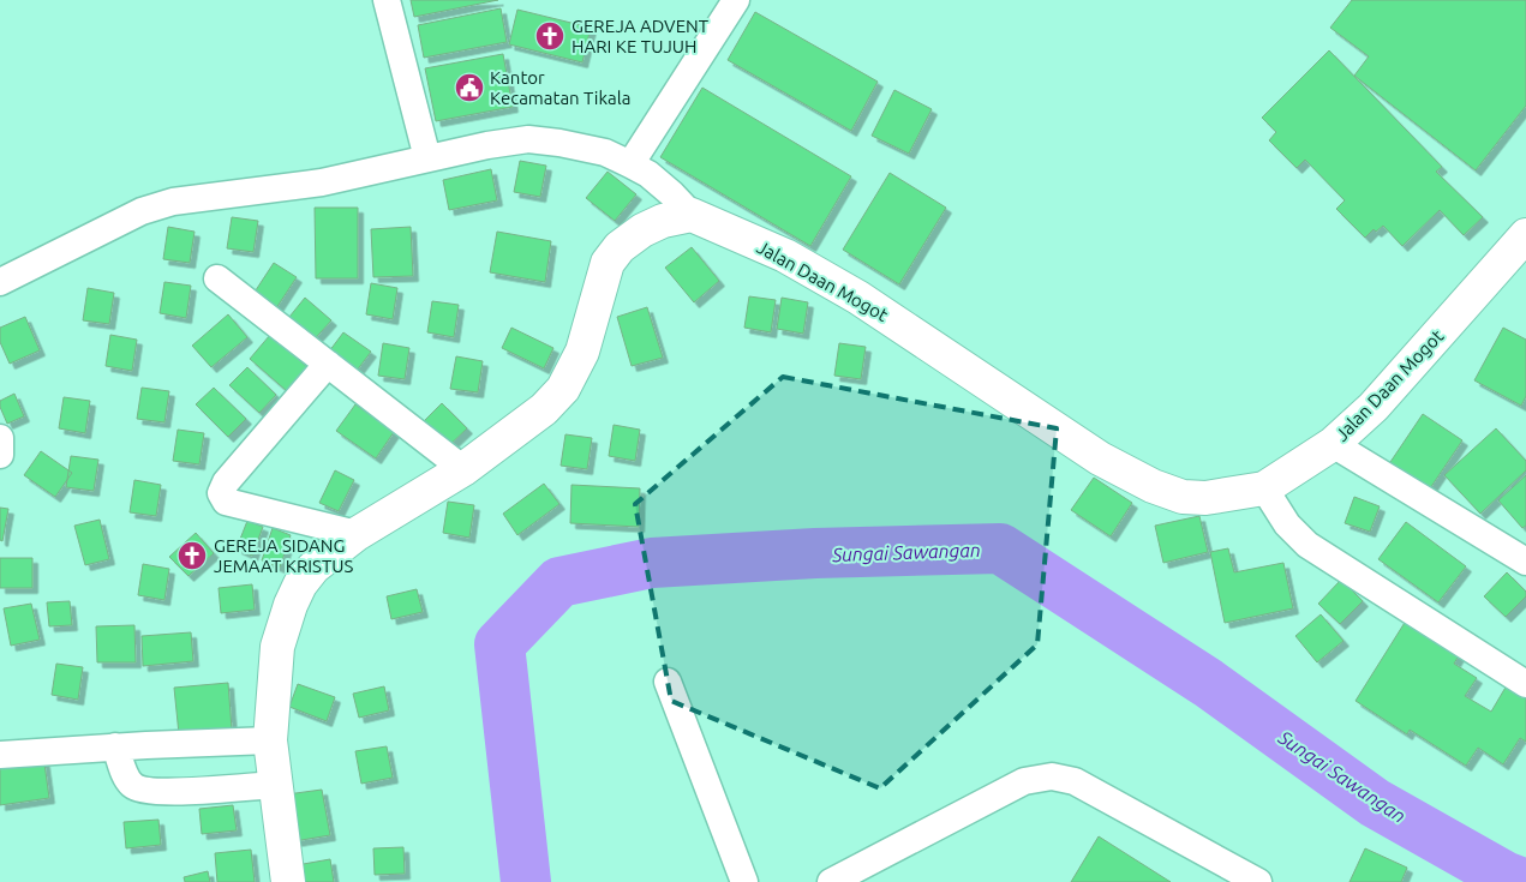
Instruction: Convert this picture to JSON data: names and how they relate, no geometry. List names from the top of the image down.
{
  "streets": {
    "main road": ["Jalan Daan Mogot"]
  },
  "water": ["Sungai Sawangan"],
  "places": {
    "church": ["GEREJA ADVENT HARI KE TUJUH", "GEREJA SIDANG JEMAAT KRISTUS"],
    "public building": ["Kantor Kecamatan Tikala"]
  }
}
